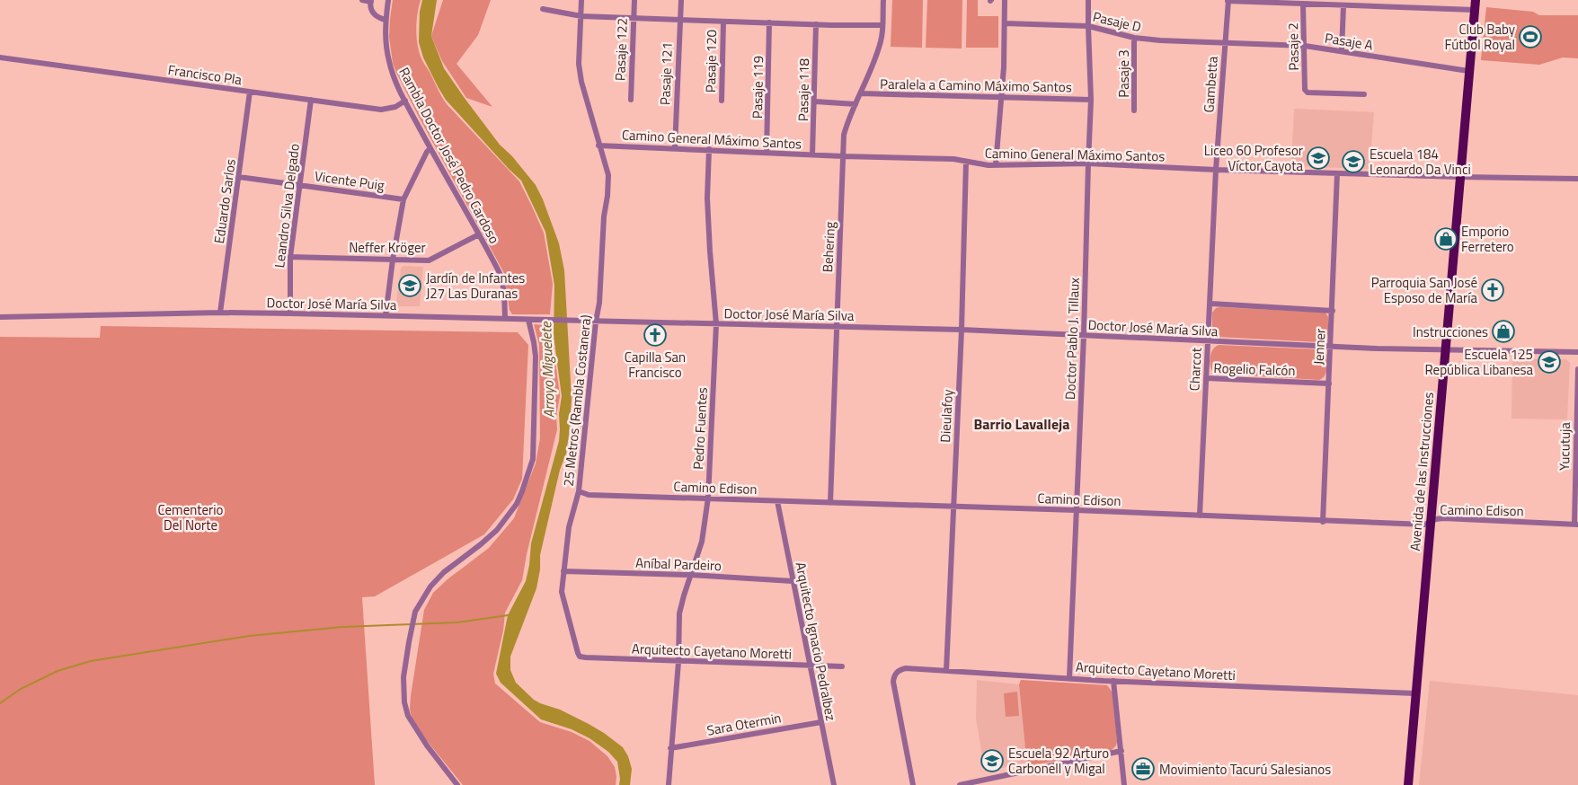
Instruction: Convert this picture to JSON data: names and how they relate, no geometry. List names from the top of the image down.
{
  "streets": {
    "main road": ["Avenida de las Instrucciones"],
    "street": [
      "Pasaje D",
      "Pasaje A",
      "Pasaje 2",
      "Pasaje 122",
      "Pasaje 120",
      "Pasaje 121",
      "Pasaje 3",
      "Francisco Pla",
      "Gambetta",
      "Paralela a Camino Máximo Santos",
      "Pasaje 119",
      "Pasaje 118",
      "Camino General Máximo Santos",
      "Rambla Doctor José Pedro Cardoso",
      "Vicente Puig",
      "Eduardo Sarlos",
      "Leandro Silva Delgado",
      "Neffer Kröger",
      "Behering",
      "Doctor José María Silva",
      "Doctor Pablo J. Tillaux",
      "Jenner",
      "Charcot",
      "Rogelio Falcón",
      "25 Metros (Rambla Costanera)",
      "Dieulafoy",
      "Pedro Fuentes",
      "Yucutuja",
      "Camino Edison",
      "Aníbal Pardeiro",
      "Arquitecto Ignacio Pedralbez",
      "Arquitecto Cayetano Moretti",
      "Sara Otermin"
    ]
  },
  "crossings": [
    ["Pasaje D", "Pasaje A"],
    ["Pasaje D", "Pasaje 3"],
    ["Pasaje D", "Gambetta"],
    ["Pasaje D", "Doctor Pablo J. Tillaux"],
    ["Pasaje A", "Pasaje 2"],
    ["Pasaje A", "Gambetta"],
    ["Pasaje A", "Avenida de las Instrucciones"],
    ["Pasaje 121", "Camino General Máximo Santos"],
    ["Francisco Pla", "Rambla Doctor José Pedro Cardoso"],
    ["Francisco Pla", "Eduardo Sarlos"],
    ["Francisco Pla", "Leandro Silva Delgado"],
    ["Gambetta", "Camino General Máximo Santos"],
    ["Gambetta", "Charcot"],
    ["Paralela a Camino Máximo Santos", "Behering"],
    ["Paralela a Camino Máximo Santos", "Doctor Pablo J. Tillaux"],
    ["Pasaje 119", "Camino General Máximo Santos"],
    ["Pasaje 118", "Camino General Máximo Santos"],
    ["Camino General Máximo Santos", "Behering"],
    ["Camino General Máximo Santos", "Doctor Pablo J. Tillaux"],
    ["Camino General Máximo Santos", "Jenner"],
    ["Camino General Máximo Santos", "Charcot"],
    ["Camino General Máximo Santos", "25 Metros (Rambla Costanera)"],
    ["Camino General Máximo Santos", "Dieulafoy"],
    ["Camino General Máximo Santos", "Pedro Fuentes"],
    ["Camino General Máximo Santos", "Avenida de las Instrucciones"],
    ["Rambla Doctor José Pedro Cardoso", "Neffer Kröger"],
    ["Rambla Doctor José Pedro Cardoso", "Doctor José María Silva"],
    ["Vicente Puig", "Eduardo Sarlos"],
    ["Vicente Puig", "Leandro Silva Delgado"],
    ["Eduardo Sarlos", "Doctor José María Silva"],
    ["Leandro Silva Delgado", "Neffer Kröger"],
    ["Leandro Silva Delgado", "Doctor José María Silva"],
    ["Behering", "Doctor José María Silva"],
    ["Behering", "Camino Edison"],
    ["Doctor José María Silva", "Doctor Pablo J. Tillaux"],
    ["Doctor José María Silva", "Jenner"],
    ["Doctor José María Silva", "Charcot"],
    ["Doctor José María Silva", "25 Metros (Rambla Costanera)"],
    ["Doctor José María Silva", "Dieulafoy"],
    ["Doctor José María Silva", "Pedro Fuentes"],
    ["Doctor José María Silva", "Avenida de las Instrucciones"],
    ["Doctor Pablo J. Tillaux", "Camino Edison"],
    ["Doctor Pablo J. Tillaux", "Arquitecto Cayetano Moretti"],
    ["Jenner", "Rogelio Falcón"],
    ["Jenner", "Camino Edison"],
    ["Charcot", "Rogelio Falcón"],
    ["Charcot", "Camino Edison"],
    ["25 Metros (Rambla Costanera)", "Camino Edison"],
    ["25 Metros (Rambla Costanera)", "Aníbal Pardeiro"],
    ["25 Metros (Rambla Costanera)", "Arquitecto Cayetano Moretti"],
    ["Dieulafoy", "Camino Edison"],
    ["Dieulafoy", "Arquitecto Cayetano Moretti"],
    ["Pedro Fuentes", "Camino Edison"],
    ["Pedro Fuentes", "Aníbal Pardeiro"],
    ["Pedro Fuentes", "Arquitecto Cayetano Moretti"],
    ["Pedro Fuentes", "Sara Otermin"],
    ["Yucutuja", "Camino Edison"],
    ["Avenida de las Instrucciones", "Camino Edison"],
    ["Avenida de las Instrucciones", "Arquitecto Cayetano Moretti"],
    ["Camino Edison", "Arquitecto Ignacio Pedralbez"],
    ["Aníbal Pardeiro", "Arquitecto Ignacio Pedralbez"],
    ["Arquitecto Ignacio Pedralbez", "Arquitecto Cayetano Moretti"],
    ["Arquitecto Ignacio Pedralbez", "Sara Otermin"]
  ],
  "districts": ["Barrio Lavalleja"],
  "water": ["Arroyo Miguelete"],
  "parks": ["Cementerio Del Norte"],
  "places": {
    "sports": ["Club Baby Fútbol Royal"],
    "school or university": [
      "Liceo 60 Profesor Víctor Cayota",
      "Escuela 184 Leonardo Da Vinci",
      "Jardín de Infantes J27 Las Duranas",
      "Escuela 125 República Libanesa",
      "Escuela 92 Arturo Carbonell y Migal"
    ],
    "shop": ["Emporio Ferretero", "Instrucciones"],
    "church": ["Parroquia San José Esposo de María", "Capilla San Francisco"],
    "office": ["Movimiento Tacurú Salesianos"]
  }
}
